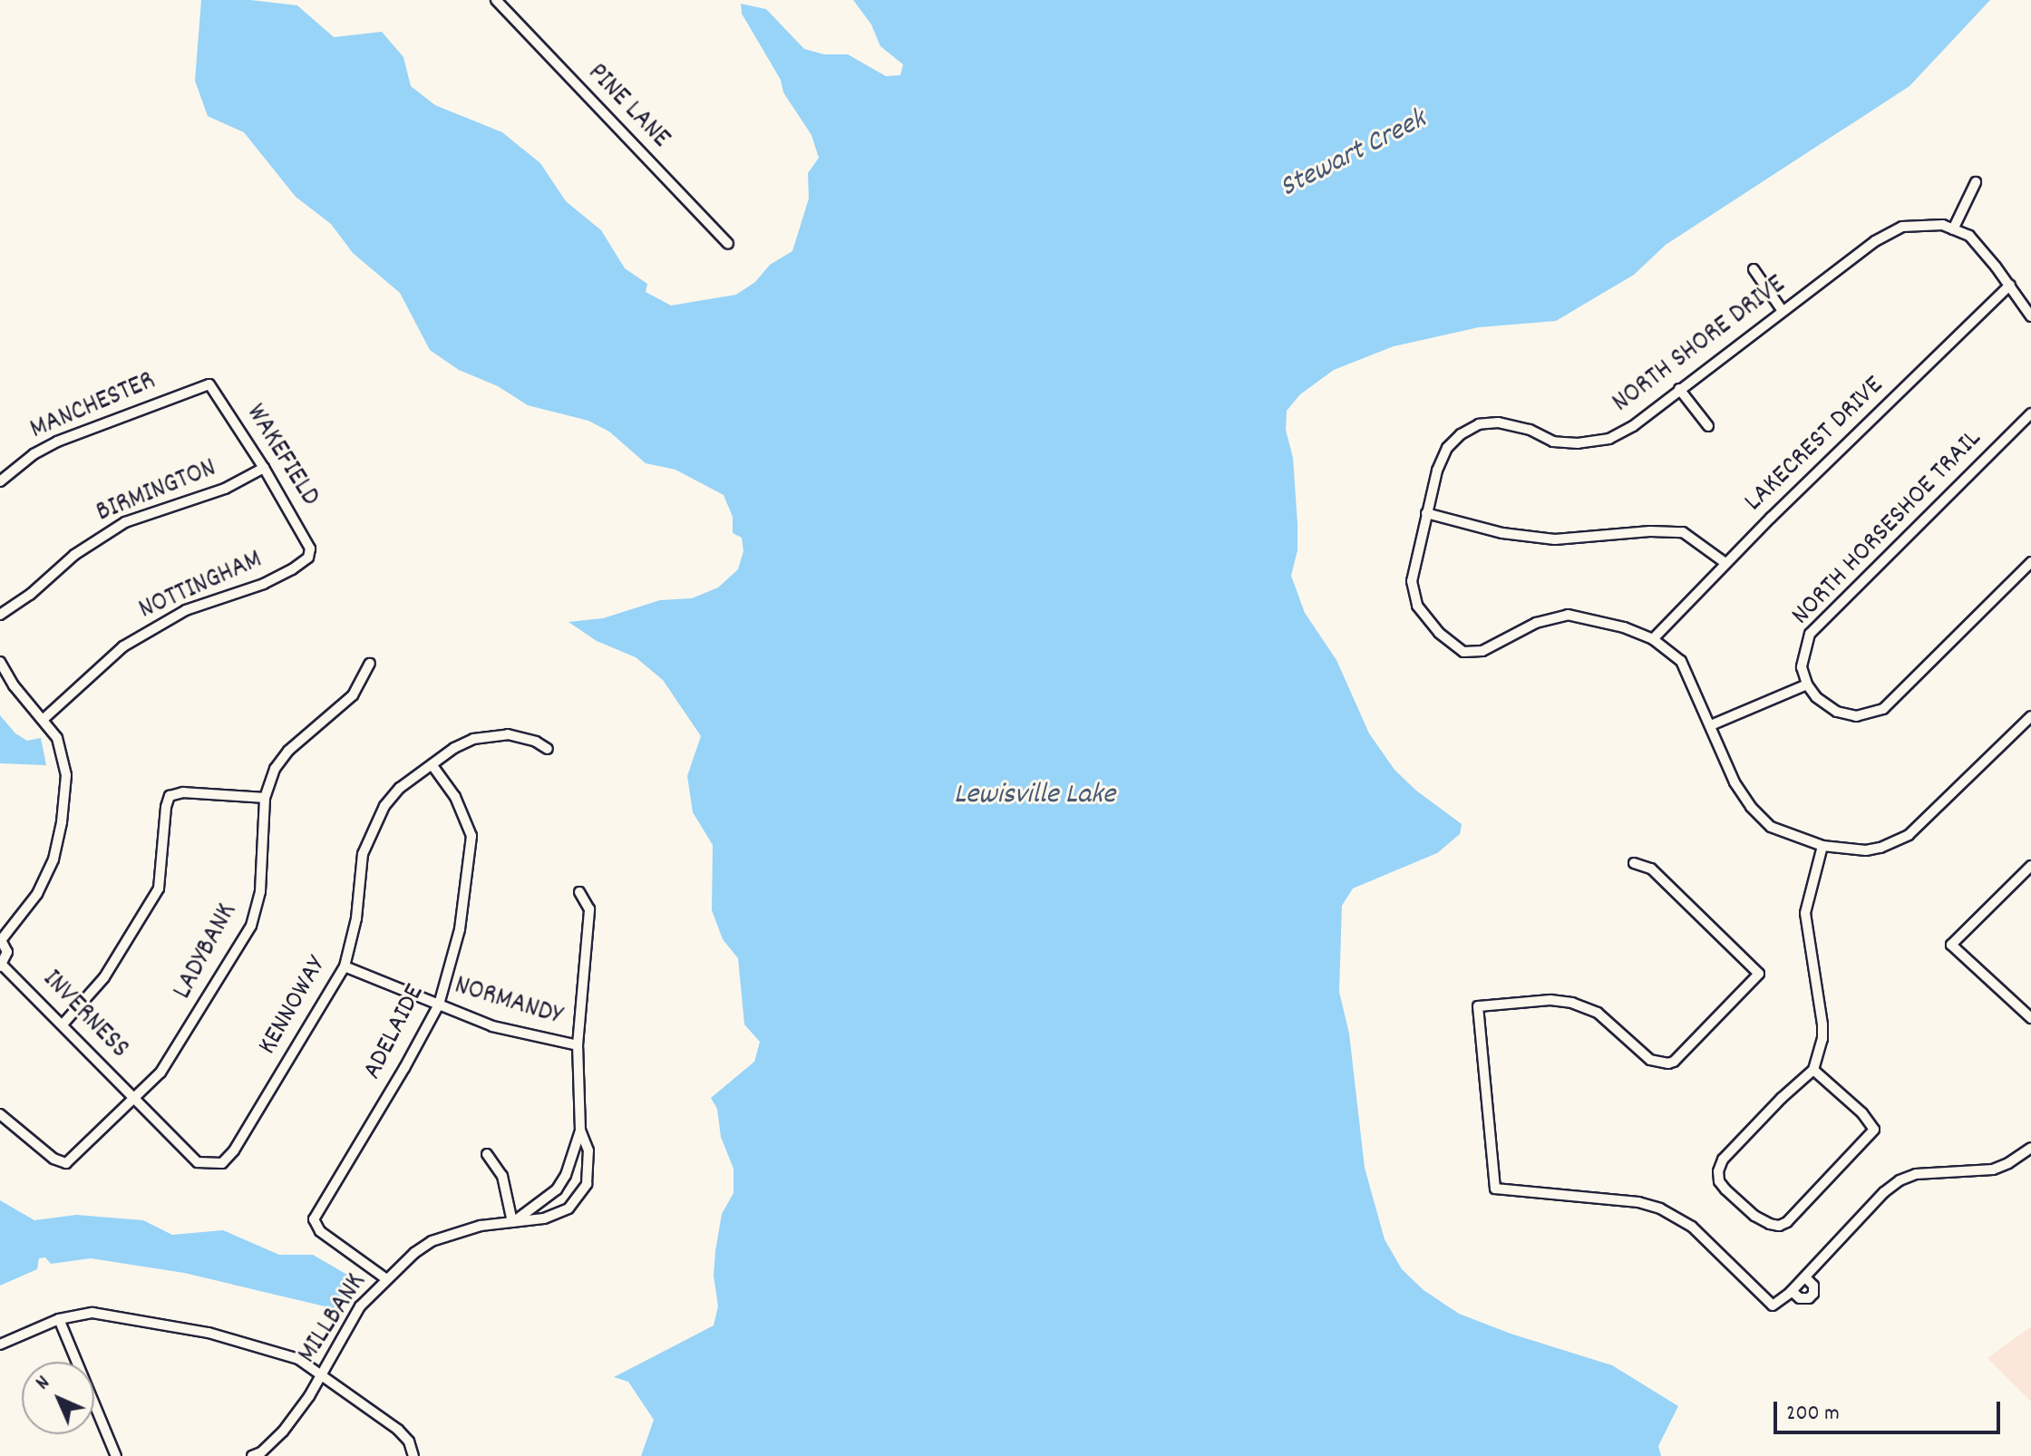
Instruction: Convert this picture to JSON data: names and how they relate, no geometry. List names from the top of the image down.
{
  "streets": {
    "street": [
      "PINE LANE",
      "NORTH SHORE DRIVE",
      "MANCHESTER",
      "LAKECREST DRIVE",
      "WAKEFIELD",
      "BIRMINGTON",
      "NORTH HORSESHOE TRAIL",
      "NOTTINGHAM",
      "LADYBANK",
      "NORMANDY",
      "KENNOWAY",
      "INVERNESS",
      "ADELAIDE",
      "MILLBANK"
    ]
  },
  "crossings": [
    ["NORTH SHORE DRIVE", "LAKECREST DRIVE"],
    ["MANCHESTER", "WAKEFIELD"],
    ["WAKEFIELD", "BIRMINGTON"],
    ["WAKEFIELD", "NOTTINGHAM"],
    ["LADYBANK", "KENNOWAY"],
    ["LADYBANK", "INVERNESS"],
    ["NORMANDY", "KENNOWAY"],
    ["NORMANDY", "ADELAIDE"],
    ["NORMANDY", "MILLBANK"],
    ["KENNOWAY", "INVERNESS"],
    ["KENNOWAY", "ADELAIDE"],
    ["ADELAIDE", "MILLBANK"]
  ],
  "water": ["Stewart Creek", "Lewisville Lake"],
  "scale_bar": "200 m",
  "north": "top left"
}
